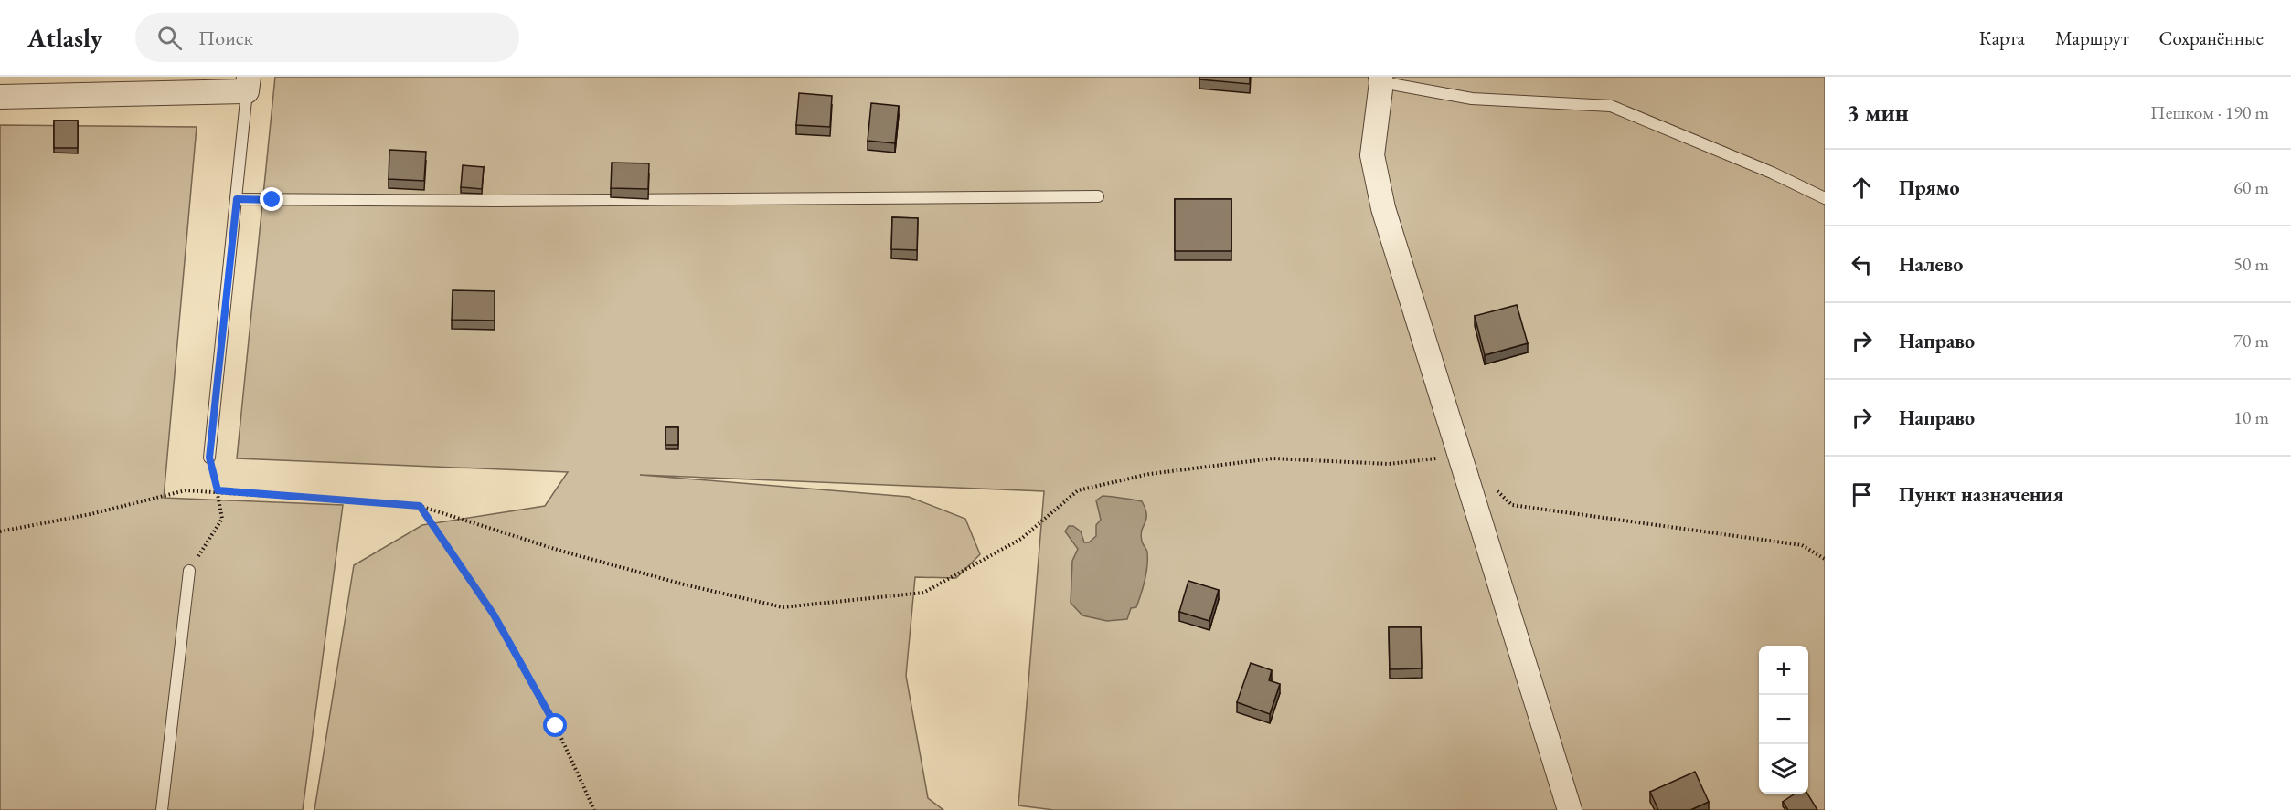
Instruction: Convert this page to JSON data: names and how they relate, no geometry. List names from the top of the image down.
{
  "page": {
    "header": "Atlasly",
    "search": "Поиск",
    "nav": ["Карта", "Маршрут", "Сохранённые"],
    "heading": ["3 мин", "Пешком · 190 m"],
    "list": [
      ["Прямо", "60 m"],
      ["Налево", "50 m"],
      ["Направо", "70 m"],
      ["Направо", "10 m"],
      "Пункт назначения"
    ],
    "map_buttons": ["+", "−"]
  }
}
